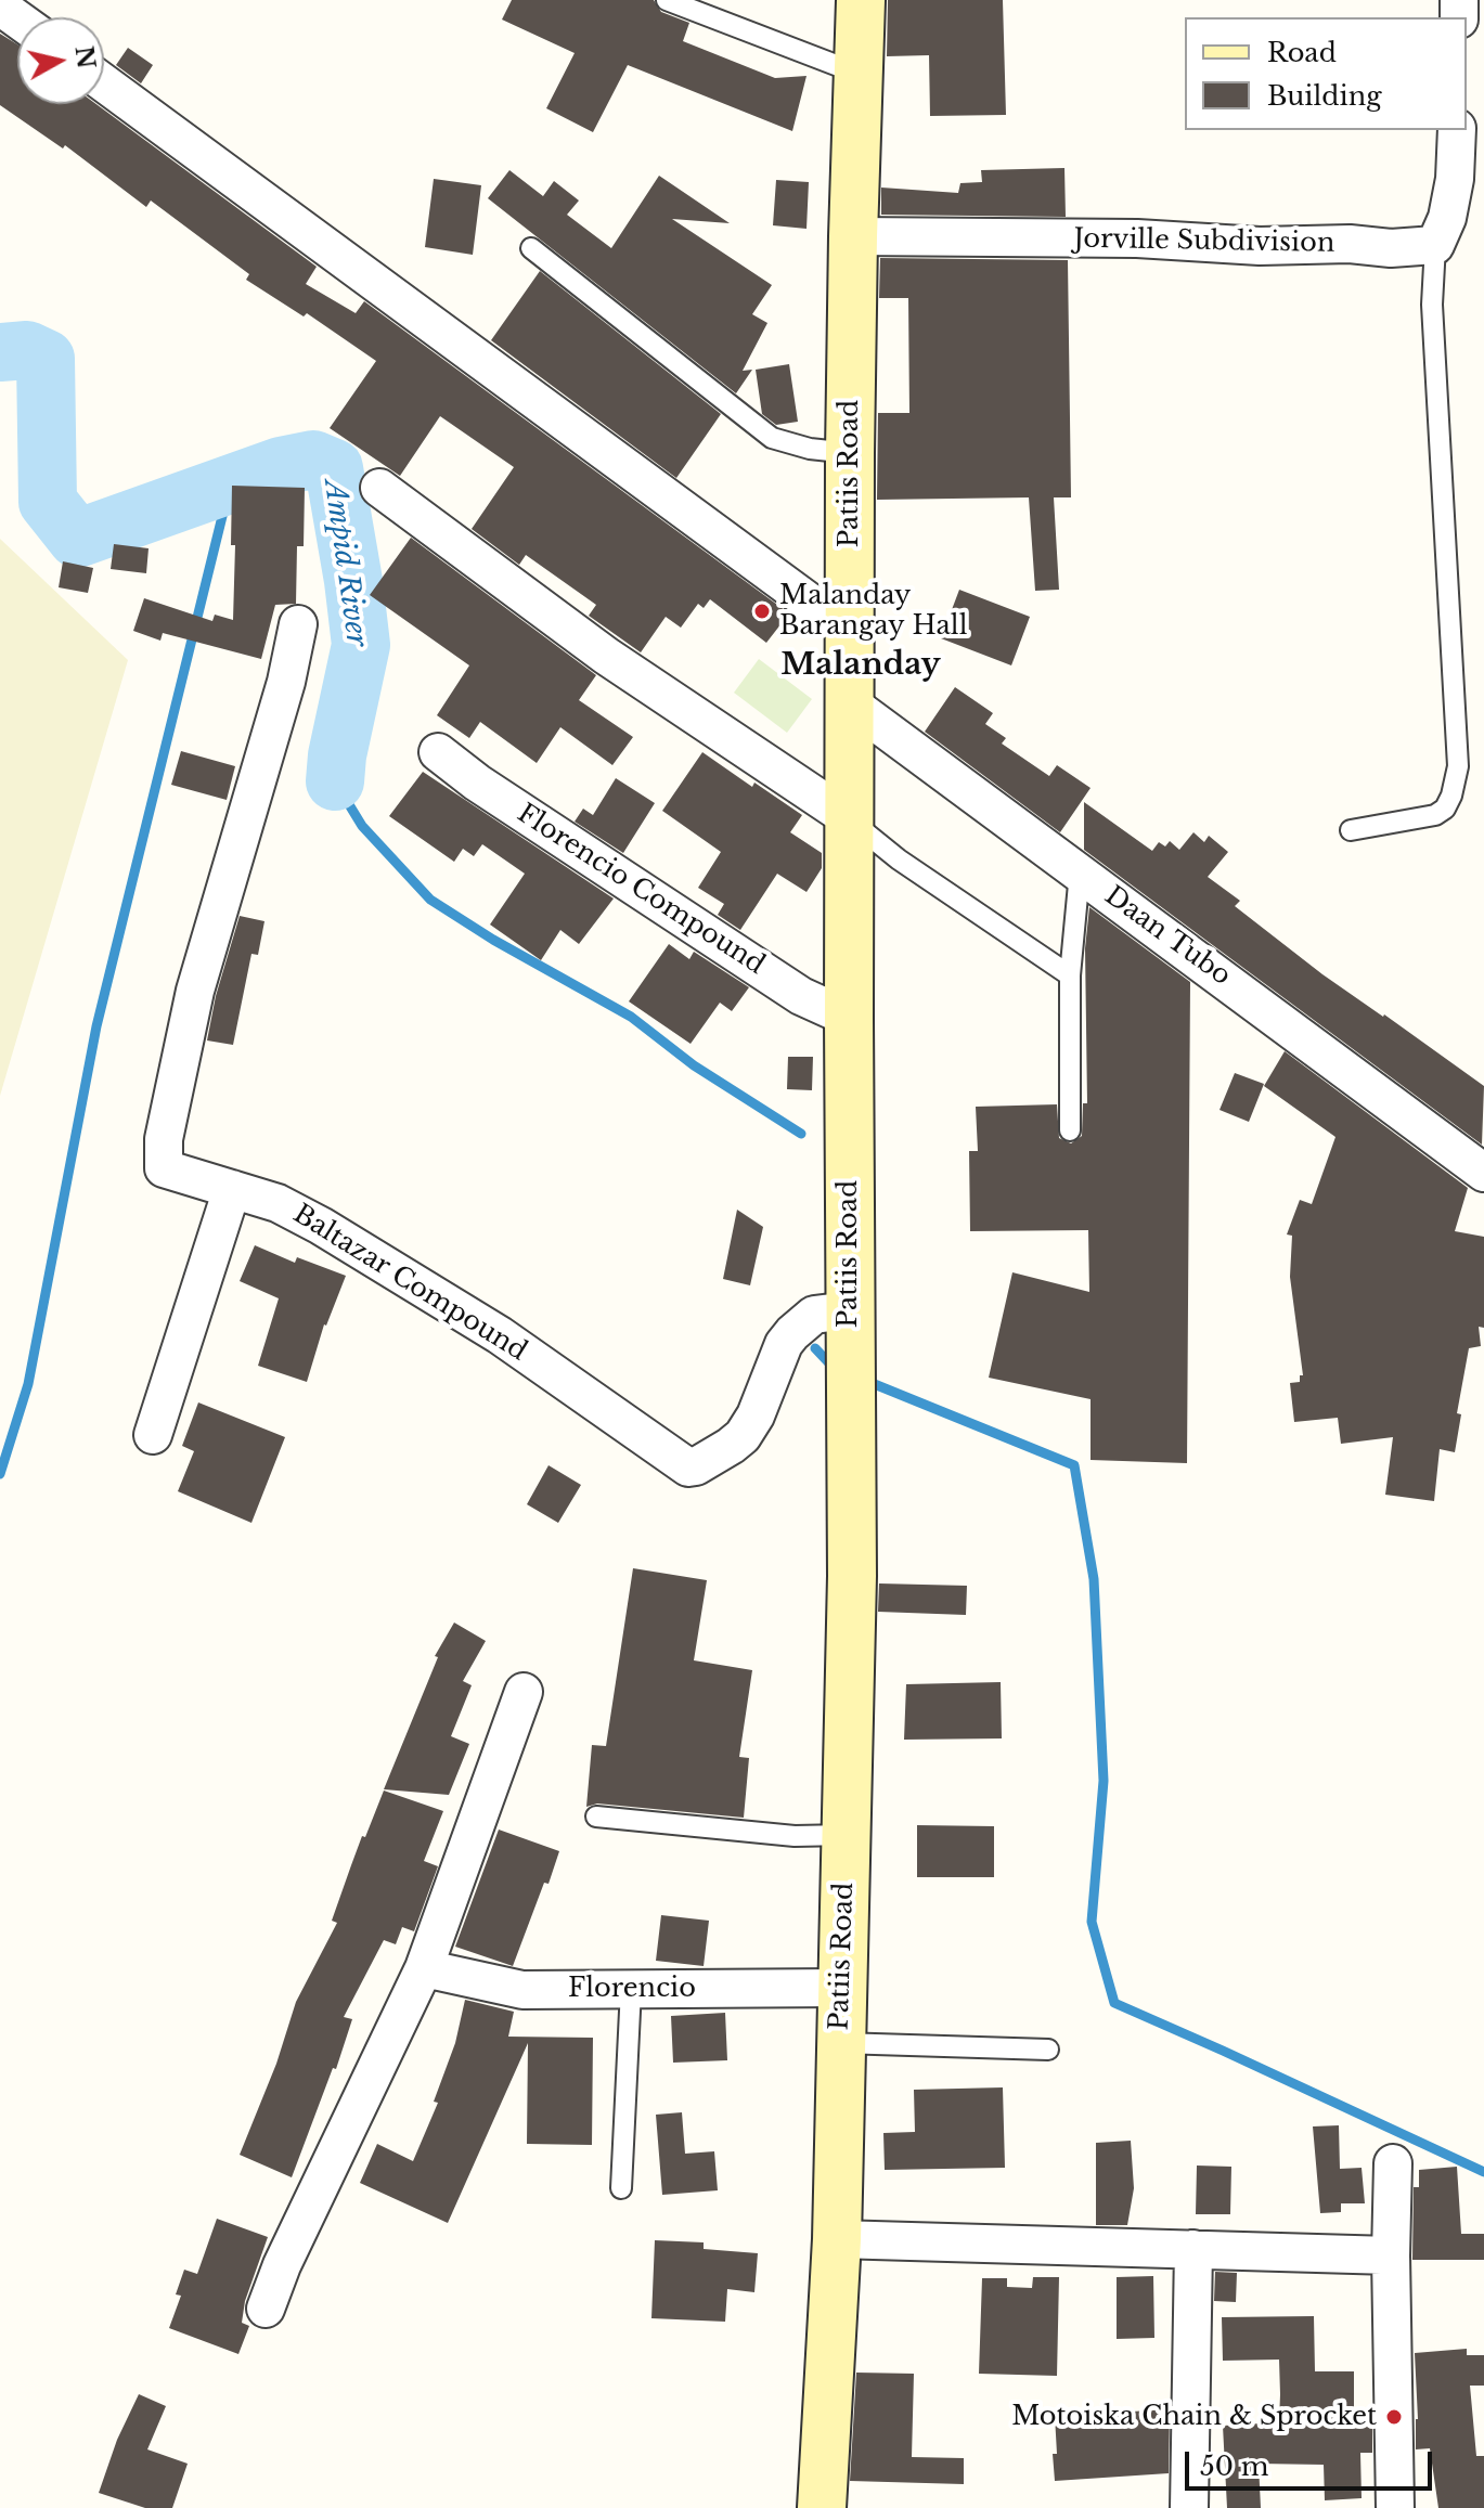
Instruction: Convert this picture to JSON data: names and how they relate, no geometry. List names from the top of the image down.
{
  "streets": {
    "street": [
      "Jorville Subdivision",
      "Patiis Road",
      "Florencio Compound",
      "Daan Tubo",
      "Baltazar Compound",
      "Florencio"
    ]
  },
  "crossings": [
    ["Jorville Subdivision", "Patiis Road"],
    ["Patiis Road", "Florencio Compound"],
    ["Patiis Road", "Daan Tubo"],
    ["Patiis Road", "Baltazar Compound"],
    ["Patiis Road", "Florencio"]
  ],
  "districts": ["Malanday"],
  "water": ["Ampid River"],
  "places": ["Malanday Barangay Hall", "Motoiska Chain & Sprocket"],
  "legend": ["Road", "Building"],
  "scale_bar": "50 m",
  "north": "right"
}
